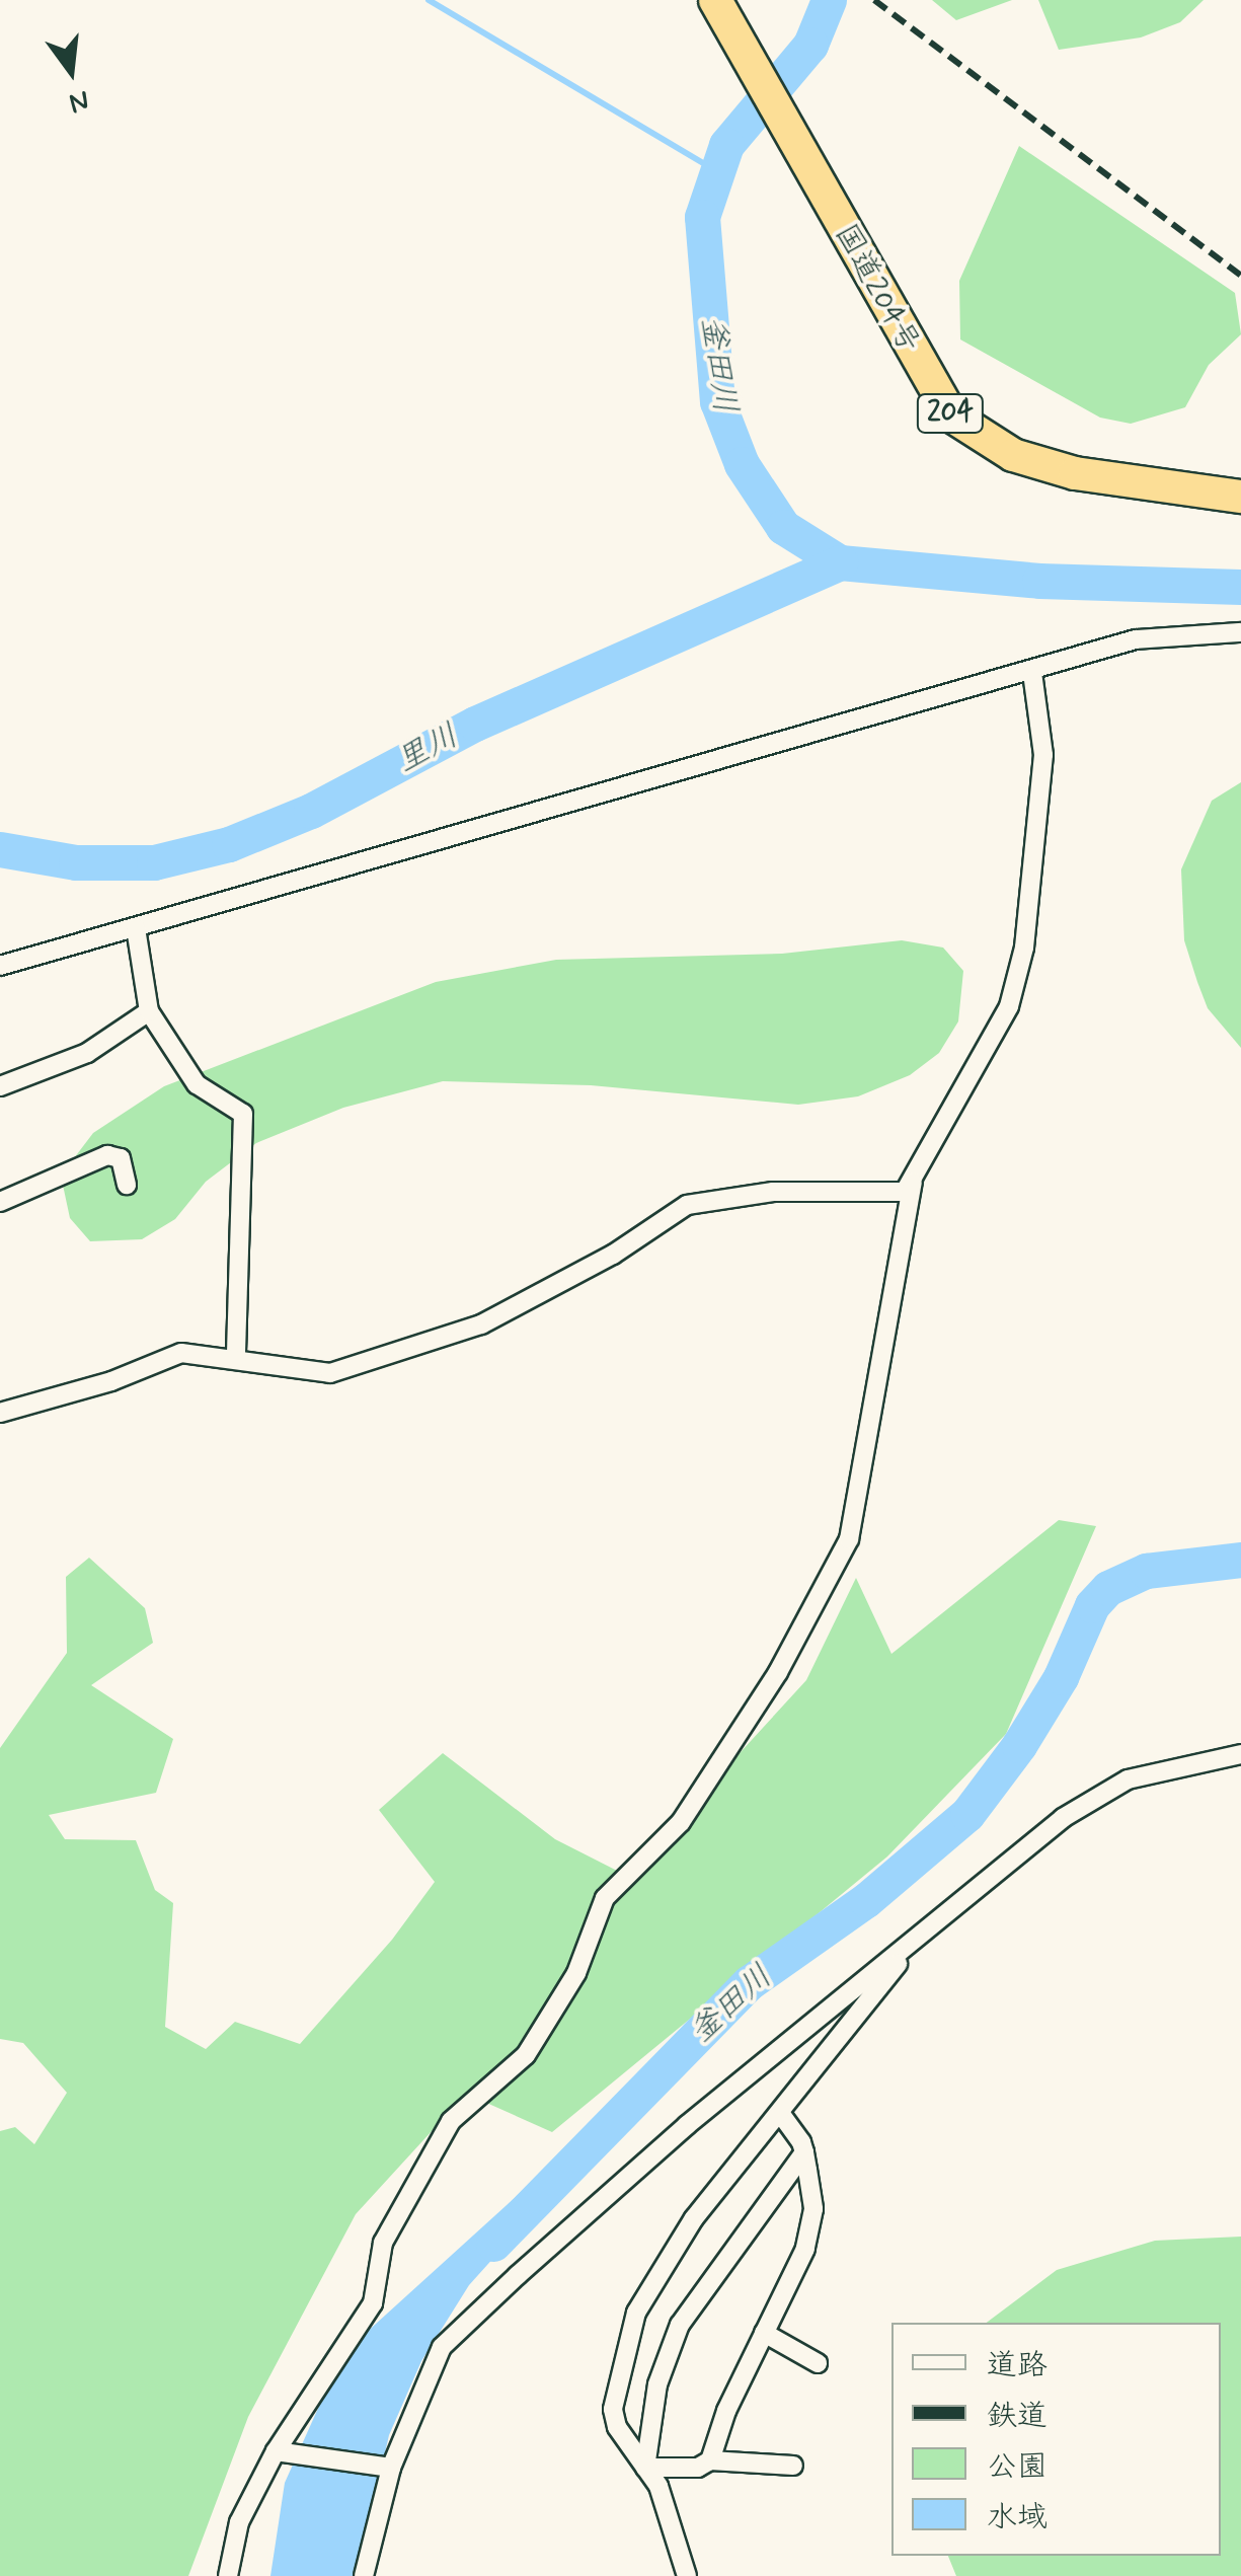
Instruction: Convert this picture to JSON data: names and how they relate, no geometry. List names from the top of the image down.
{
  "streets": {
    "highway": ["国道204号", "204"]
  },
  "water": ["釜田川", "里川"],
  "legend": [
    "道路",
    "鉄道",
    "公園",
    "水域"
  ],
  "north": "bottom"
}
